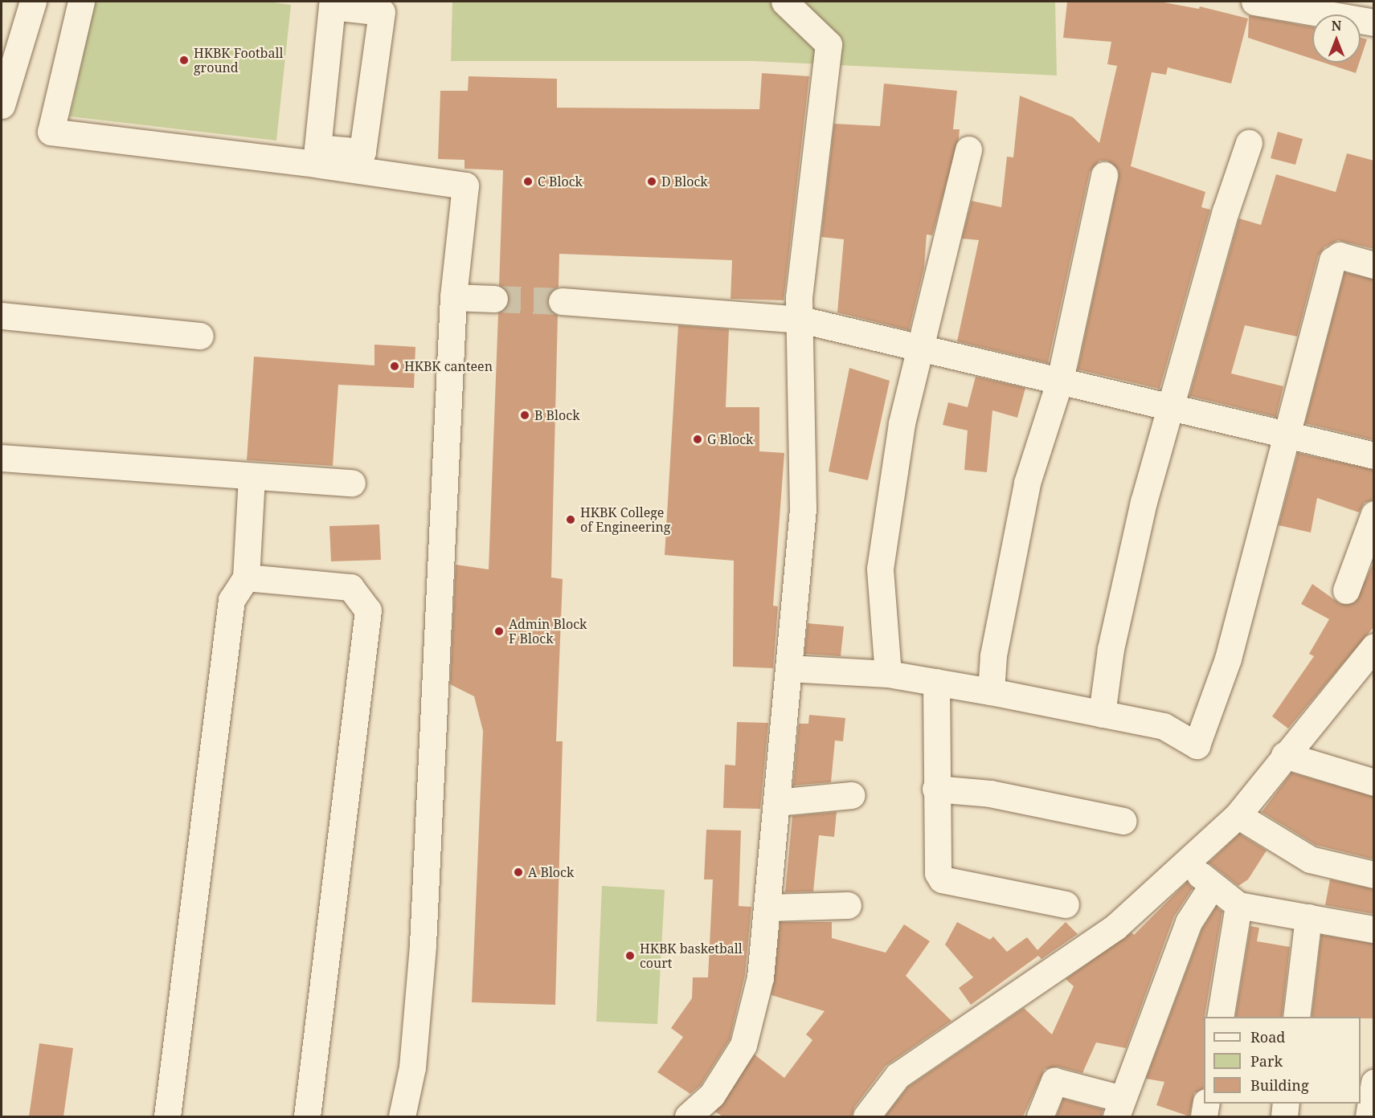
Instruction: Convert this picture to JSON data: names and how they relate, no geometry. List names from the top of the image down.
{
  "places": [
    "HKBK Football ground",
    "C Block",
    "D Block",
    "HKBK canteen",
    "B Block",
    "G Block",
    "HKBK College of Engineering",
    "Admin Block F Block",
    "A Block",
    "HKBK basketball court"
  ],
  "legend": ["Road", "Park", "Building"],
  "north": "top"
}
